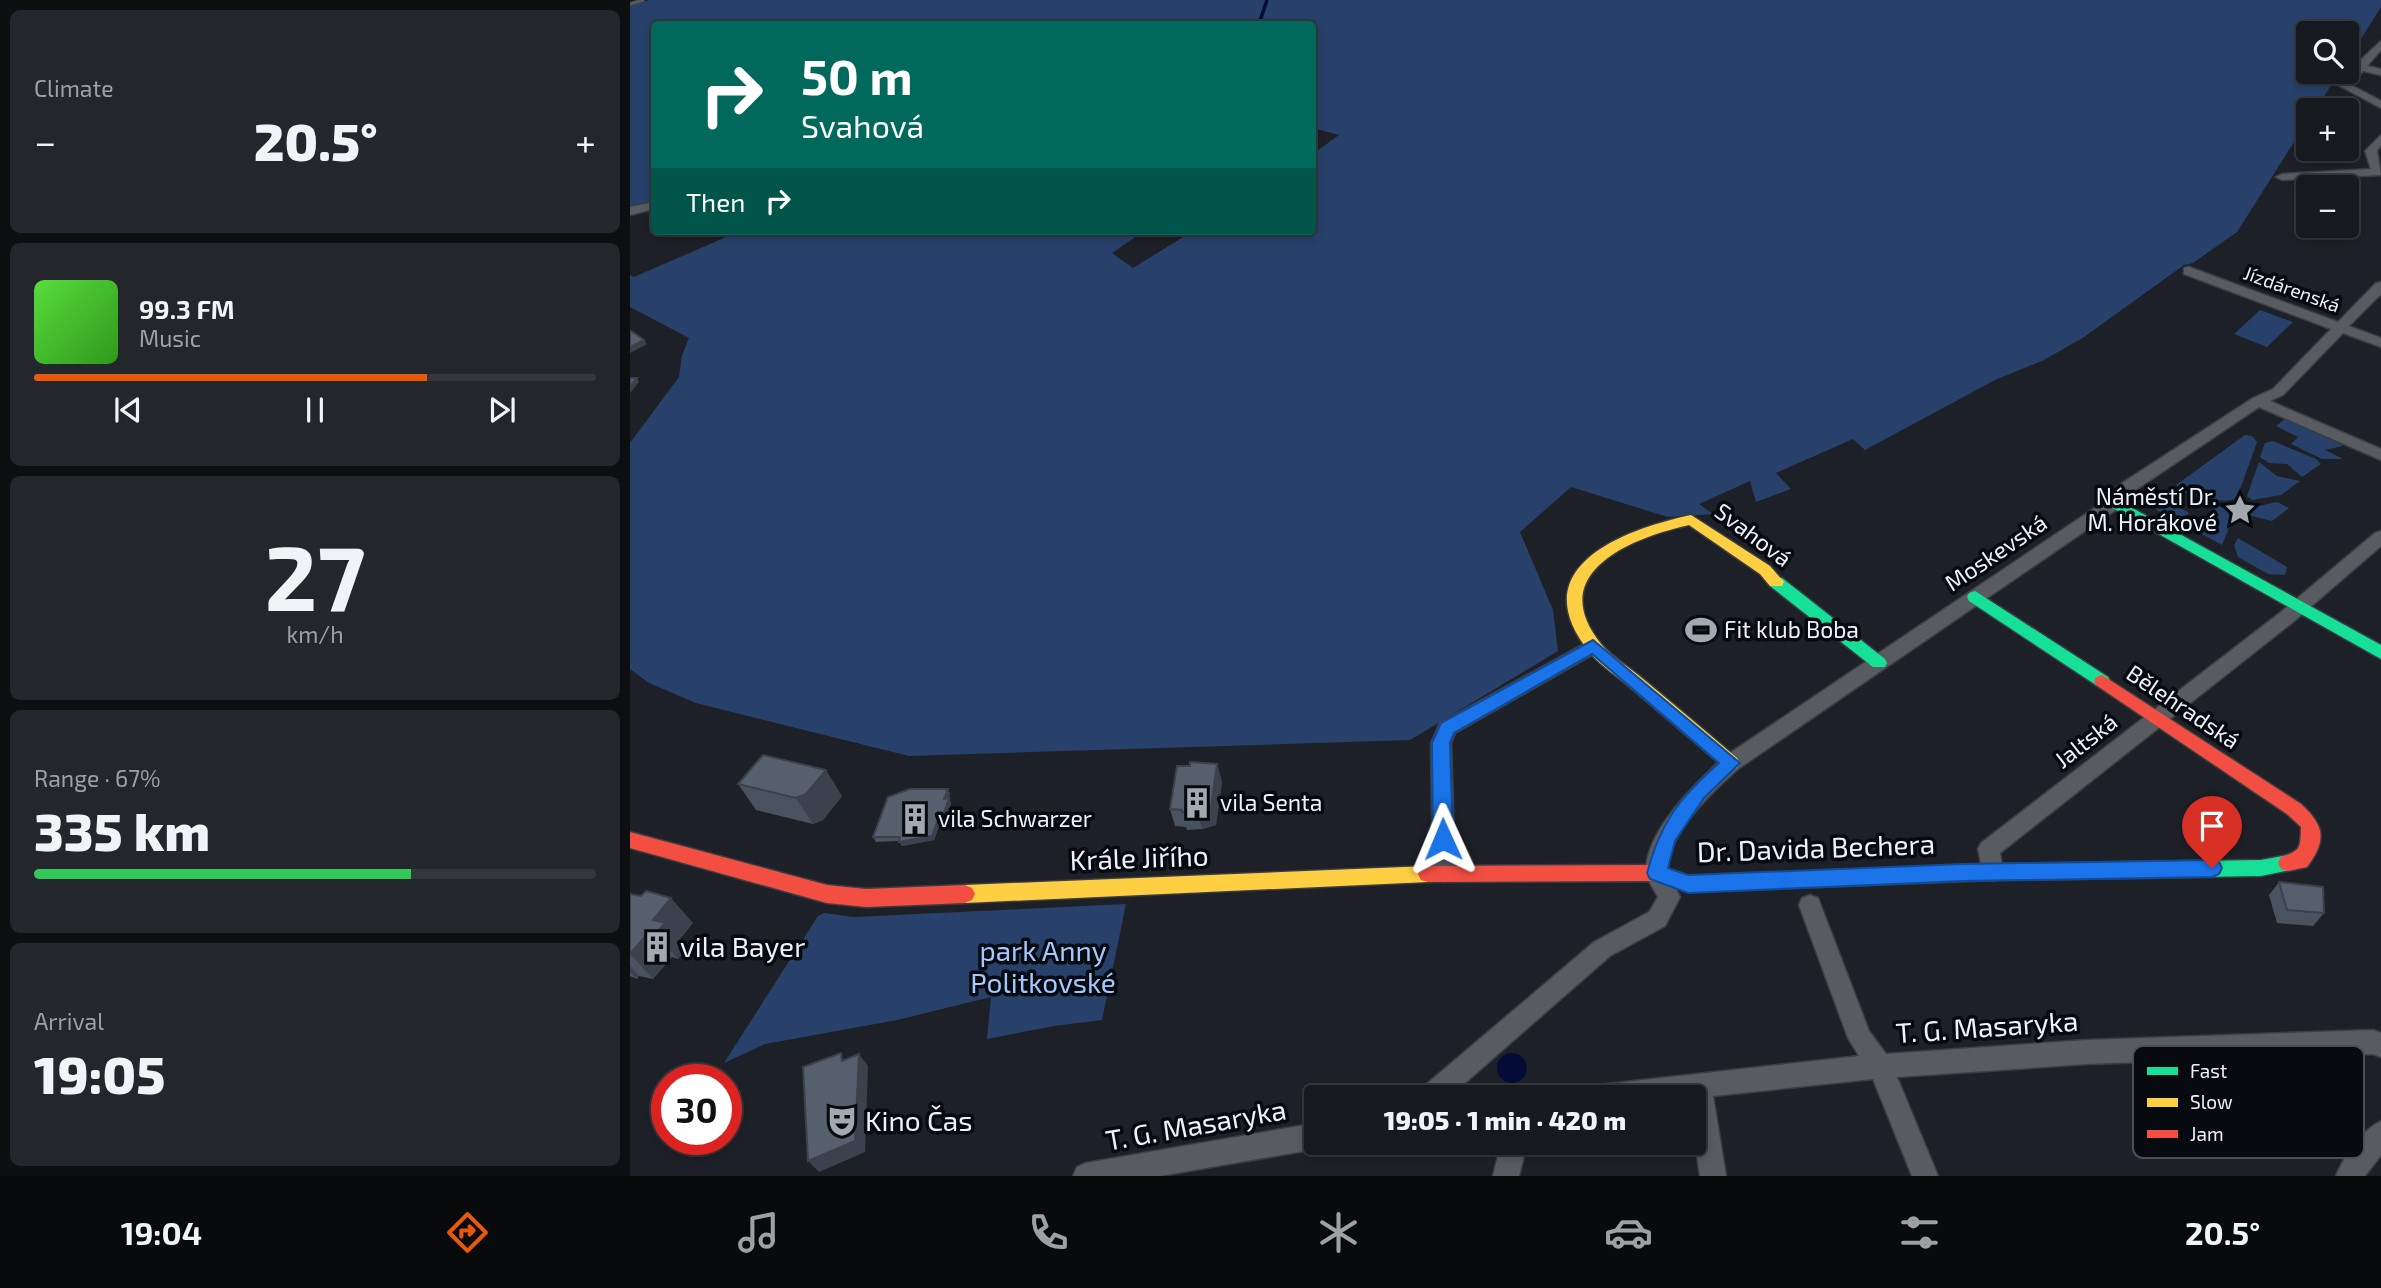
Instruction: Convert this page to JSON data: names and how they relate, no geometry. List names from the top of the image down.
{
  "streets": {
    "street": [
      "Jízdárenská",
      "Svahová",
      "Moskevská",
      "Bělehradská",
      "Jaltská",
      "Dr. Davida Bechera",
      "Krále Jiřího",
      "T. G. Masaryka"
    ]
  },
  "crossings": [
    ["Jízdárenská", "Moskevská"],
    ["Svahová", "Moskevská"],
    ["Moskevská", "Bělehradská"],
    ["Moskevská", "Dr. Davida Bechera"],
    ["Moskevská", "Krále Jiřího"],
    ["Bělehradská", "Jaltská"],
    ["Bělehradská", "Dr. Davida Bechera"],
    ["Jaltská", "Dr. Davida Bechera"],
    ["Dr. Davida Bechera", "Krále Jiřího"]
  ],
  "parks": ["park Anny Politkovské"],
  "places": {
    "place": ["Náměstí Dr. M. Horákové"],
    "sports": ["Fit klub Boba"],
    "building": ["vila Senta", "vila Schwarzer", "vila Bayer"],
    "theatre": ["Kino Čas"]
  },
  "legend": ["Fast", "Slow", "Jam"],
  "page": {
    "tile": [
      "Climate",
      ["27", "km/h"],
      ["Range · 67%", "335 km"],
      ["Arrival", "19:05"]
    ],
    "map_buttons": ["+", "−"],
    "turn": ["50 m", "Svahová"],
    "heat": ["−", "20.5°", "+"],
    "then": "Then",
    "song": ["99.3 FM", "Music"],
    "limit": "30",
    "trip": "19:05 · 1 min · 420 m",
    "tabs": ["19:04", "20.5°"]
  }
}
